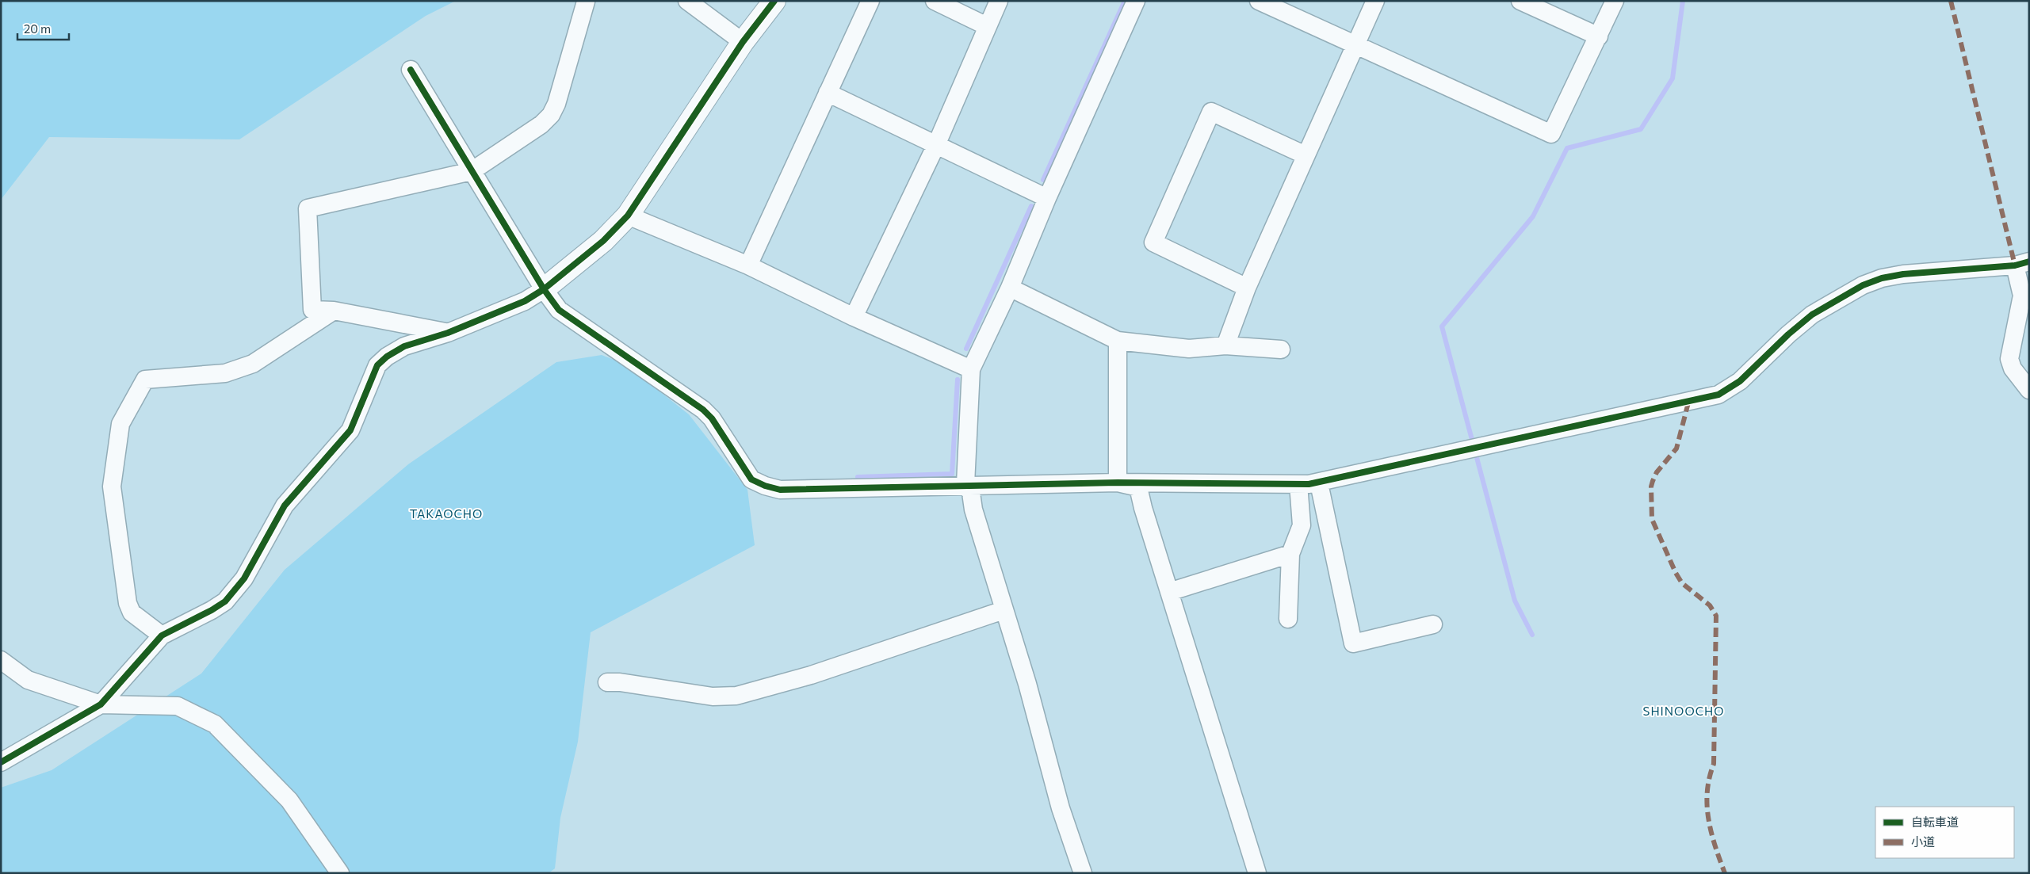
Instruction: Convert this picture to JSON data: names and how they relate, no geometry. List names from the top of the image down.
{
  "districts": ["TAKAOCHO", "SHINOOCHO"],
  "legend": ["自転車道", "小道"],
  "scale_bar": "20 m"
}
